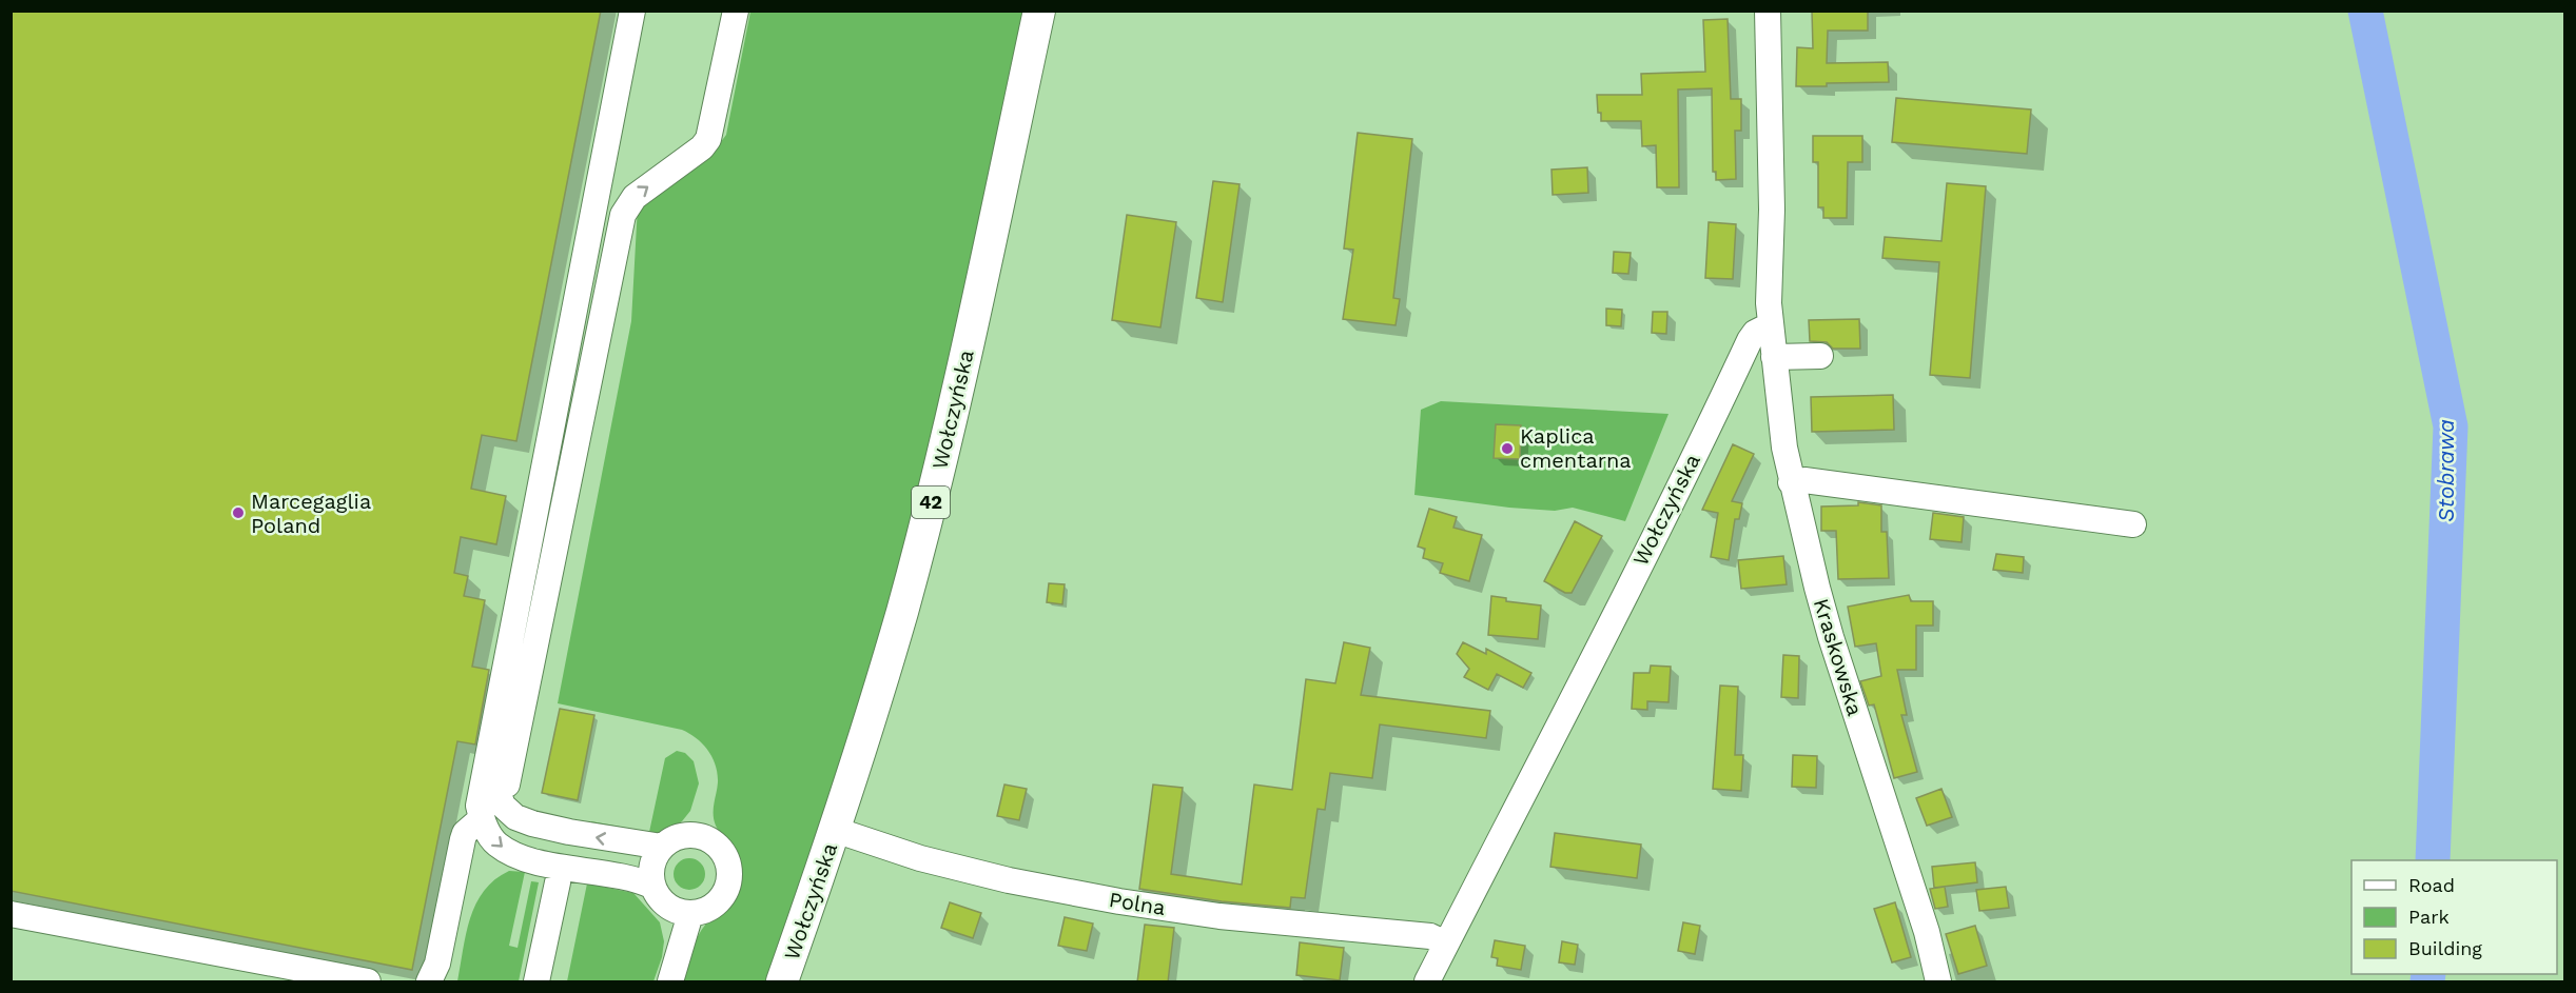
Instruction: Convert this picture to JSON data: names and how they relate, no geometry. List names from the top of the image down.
{
  "streets": {
    "main road": ["Wołczyńska", "42"],
    "street": ["Kraskowska", "Polna"]
  },
  "crossings": [
    ["Wołczyńska", "Kraskowska"],
    ["Wołczyńska", "Polna"]
  ],
  "water": ["Stobrawa"],
  "places": ["Kaplica cmentarna", "Marcegaglia Poland"],
  "legend": ["Road", "Park", "Building"]
}
